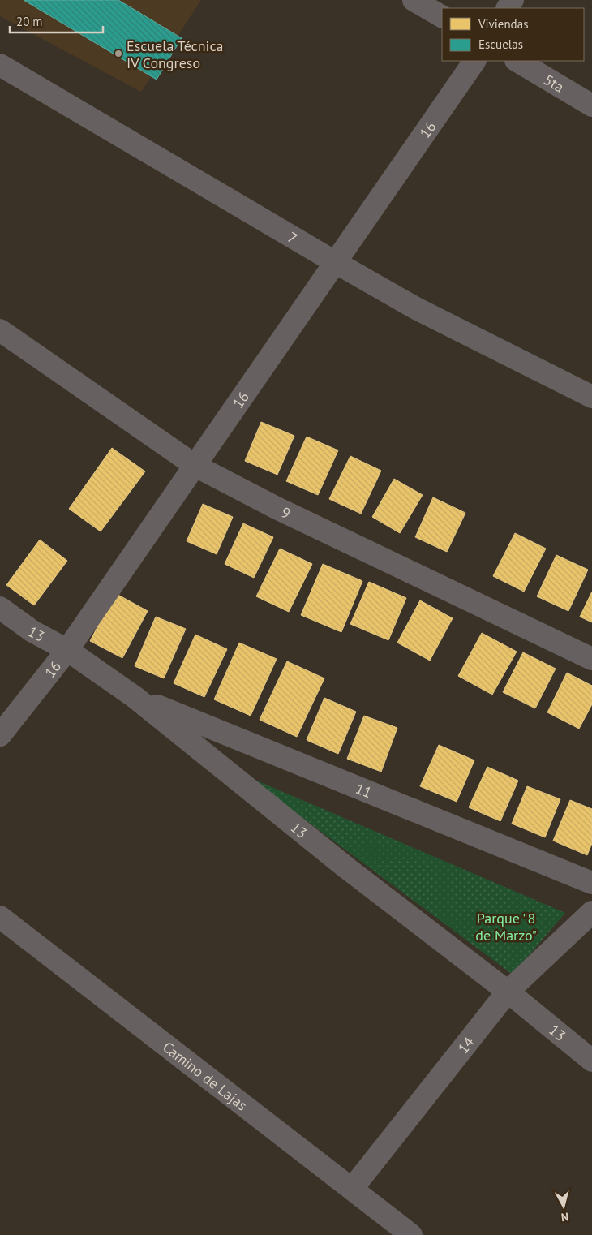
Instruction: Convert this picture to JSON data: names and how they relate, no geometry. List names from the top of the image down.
{
  "streets": {
    "street": [
      "5ta",
      "16",
      "7",
      "9",
      "13",
      "11",
      "14",
      "Camino de Lajas"
    ]
  },
  "crossings": [
    ["16", "7"],
    ["16", "9"],
    ["16", "13"],
    ["13", "11"],
    ["13", "14"],
    ["14", "Camino de Lajas"]
  ],
  "parks": ["Parque \"8 de Marzo\""],
  "places": ["Escuela Técnica IV Congreso"],
  "legend": ["Viviendas", "Escuelas"],
  "scale_bar": "20 m",
  "north": "bottom"
}
